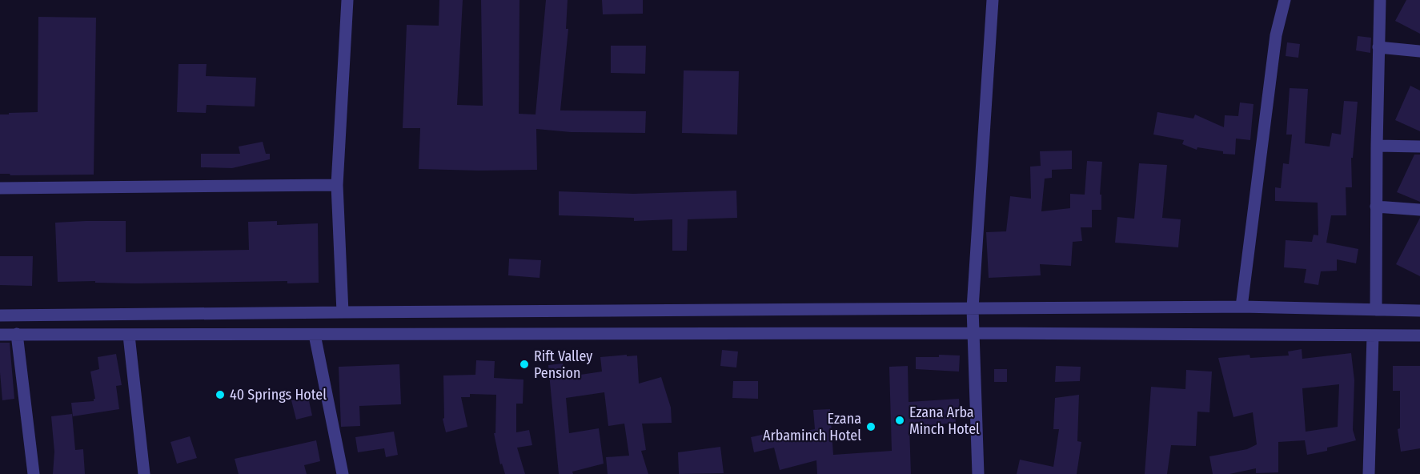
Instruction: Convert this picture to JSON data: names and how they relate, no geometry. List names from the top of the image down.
{
  "places": [
    "Rift Valley Pension",
    "40 Springs Hotel",
    "Ezana Arba Minch Hotel",
    "Ezana Arbaminch Hotel"
  ]
}
